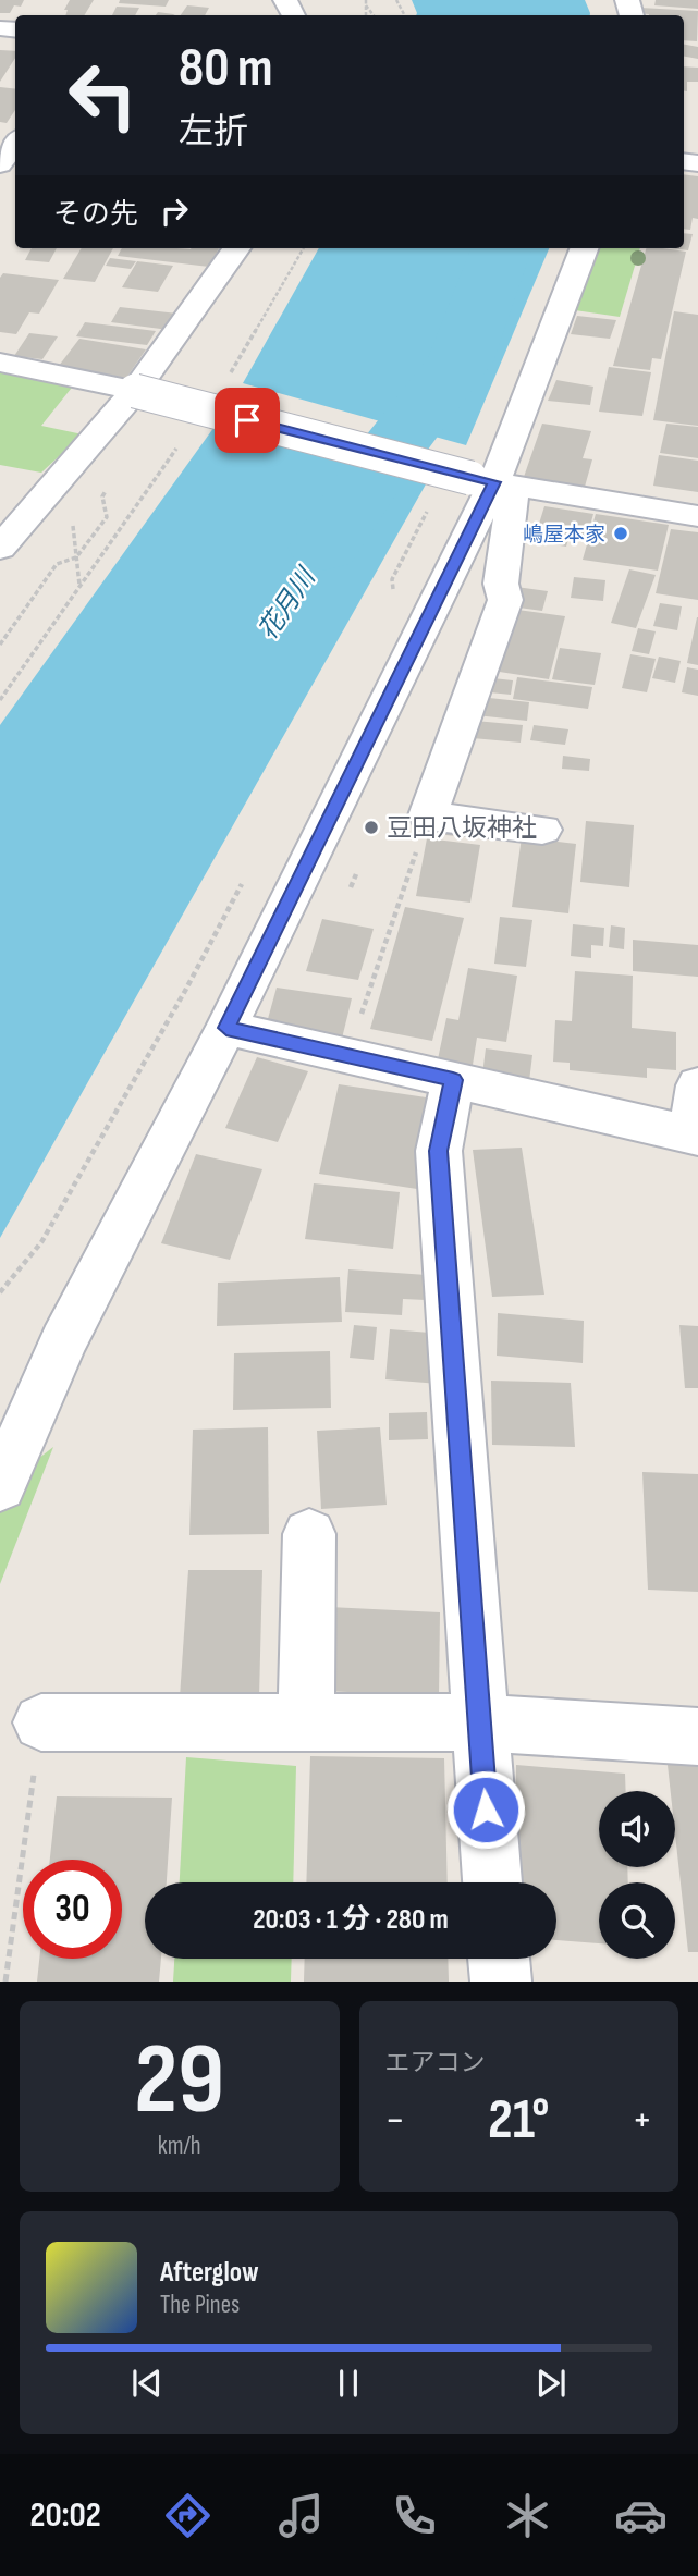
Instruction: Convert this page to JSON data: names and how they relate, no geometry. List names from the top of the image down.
{
  "water": ["花月川"],
  "places": ["嶋屋本家", "豆田八坂神社"],
  "page": {
    "turn": ["80 m", "左折"],
    "then": "その先",
    "limit": "30",
    "trip": "20:03 · 1 分 · 280 m",
    "tile": [
      ["29", "km/h"],
      "エアコン"
    ],
    "heat": ["−", "21°", "+"],
    "song": ["Afterglow", "The Pines"],
    "tabs": "20:02"
  }
}
